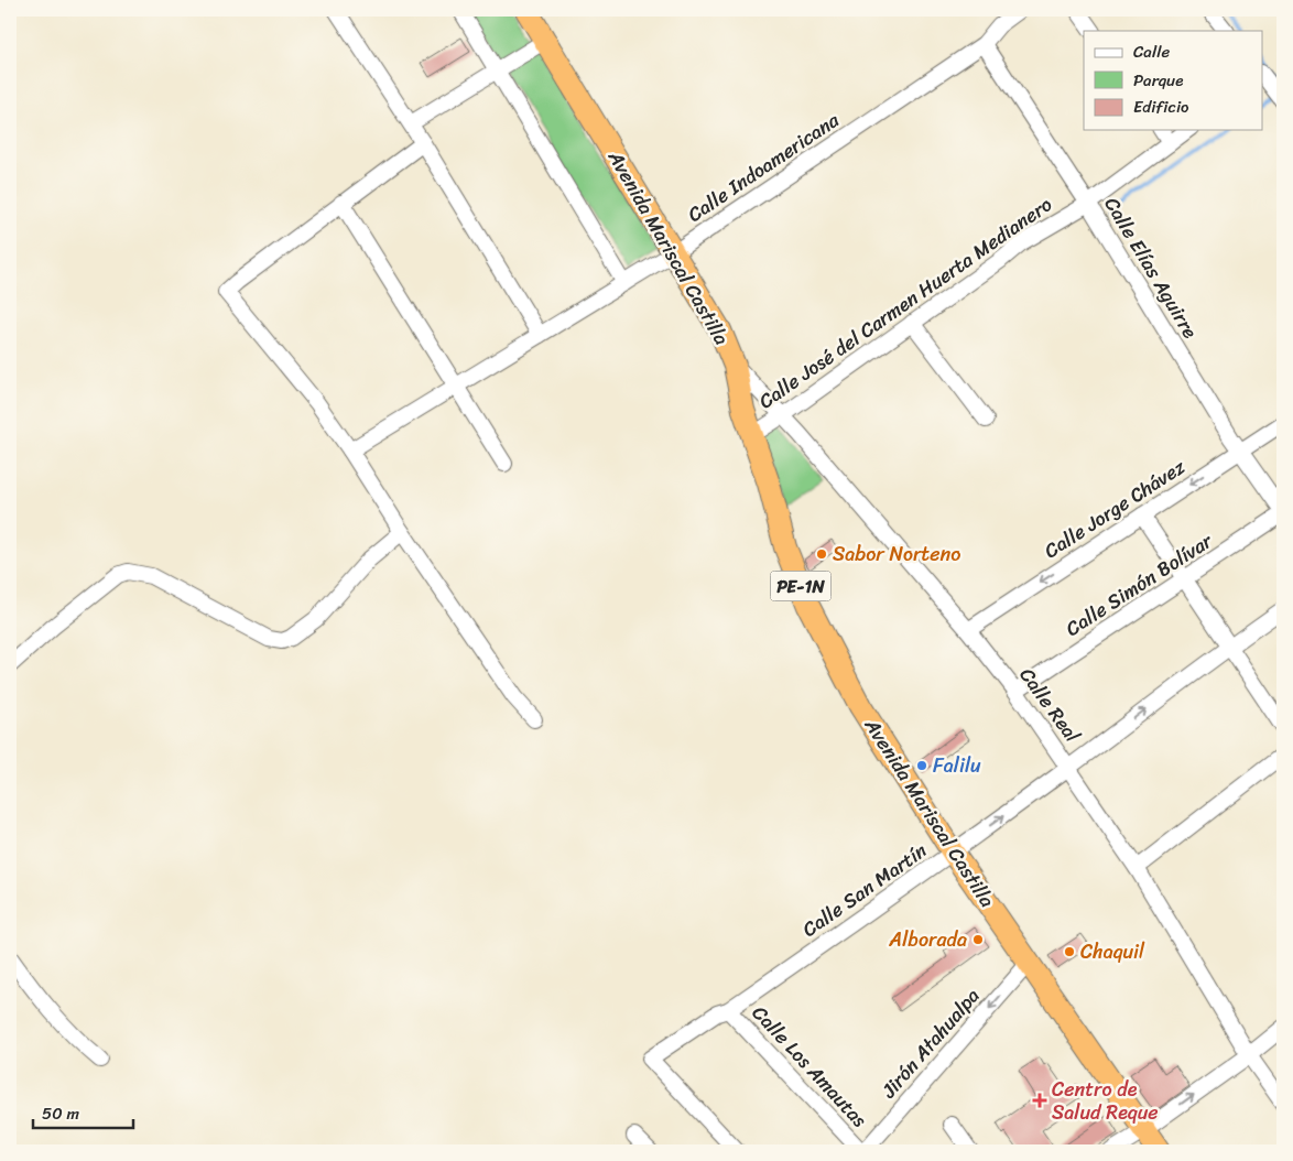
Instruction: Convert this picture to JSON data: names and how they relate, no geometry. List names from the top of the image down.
{
  "streets": {
    "highway": ["Avenida Mariscal Castilla", "PE-1N"],
    "street": [
      "Calle Indoamericana",
      "Calle Elías Aguirre",
      "Calle José del Carmen Huerta Medianero",
      "Calle Jorge Chávez",
      "Calle Simón Bolívar",
      "Calle Real",
      "Calle San Martín",
      "Jirón Atahualpa",
      "Calle Los Amautas"
    ]
  },
  "crossings": [
    ["Calle Indoamericana", "Avenida Mariscal Castilla"],
    ["Calle Indoamericana", "Calle Elías Aguirre"],
    ["Avenida Mariscal Castilla", "Calle José del Carmen Huerta Medianero"],
    ["Avenida Mariscal Castilla", "Calle Real"],
    ["Avenida Mariscal Castilla", "Calle San Martín"],
    ["Avenida Mariscal Castilla", "Jirón Atahualpa"],
    ["Calle Elías Aguirre", "Calle José del Carmen Huerta Medianero"],
    ["Calle Elías Aguirre", "Calle Jorge Chávez"],
    ["Calle Elías Aguirre", "Calle Simón Bolívar"],
    ["Calle José del Carmen Huerta Medianero", "Calle Real"],
    ["Calle Jorge Chávez", "Calle Real"],
    ["Calle Simón Bolívar", "Calle Real"],
    ["Calle Real", "Calle San Martín"],
    ["Calle San Martín", "Calle Los Amautas"],
    ["Jirón Atahualpa", "Calle Los Amautas"]
  ],
  "one_way": ["Calle Jorge Chávez", "Jirón Atahualpa"],
  "places": {
    "other": [
      "Sabor Norteno",
      "Falilu",
      "Alborada",
      "Chaquil"
    ],
    "health": ["Centro de Salud Reque"]
  },
  "legend": ["Calle", "Parque", "Edificio"],
  "scale_bar": "50 m"
}
